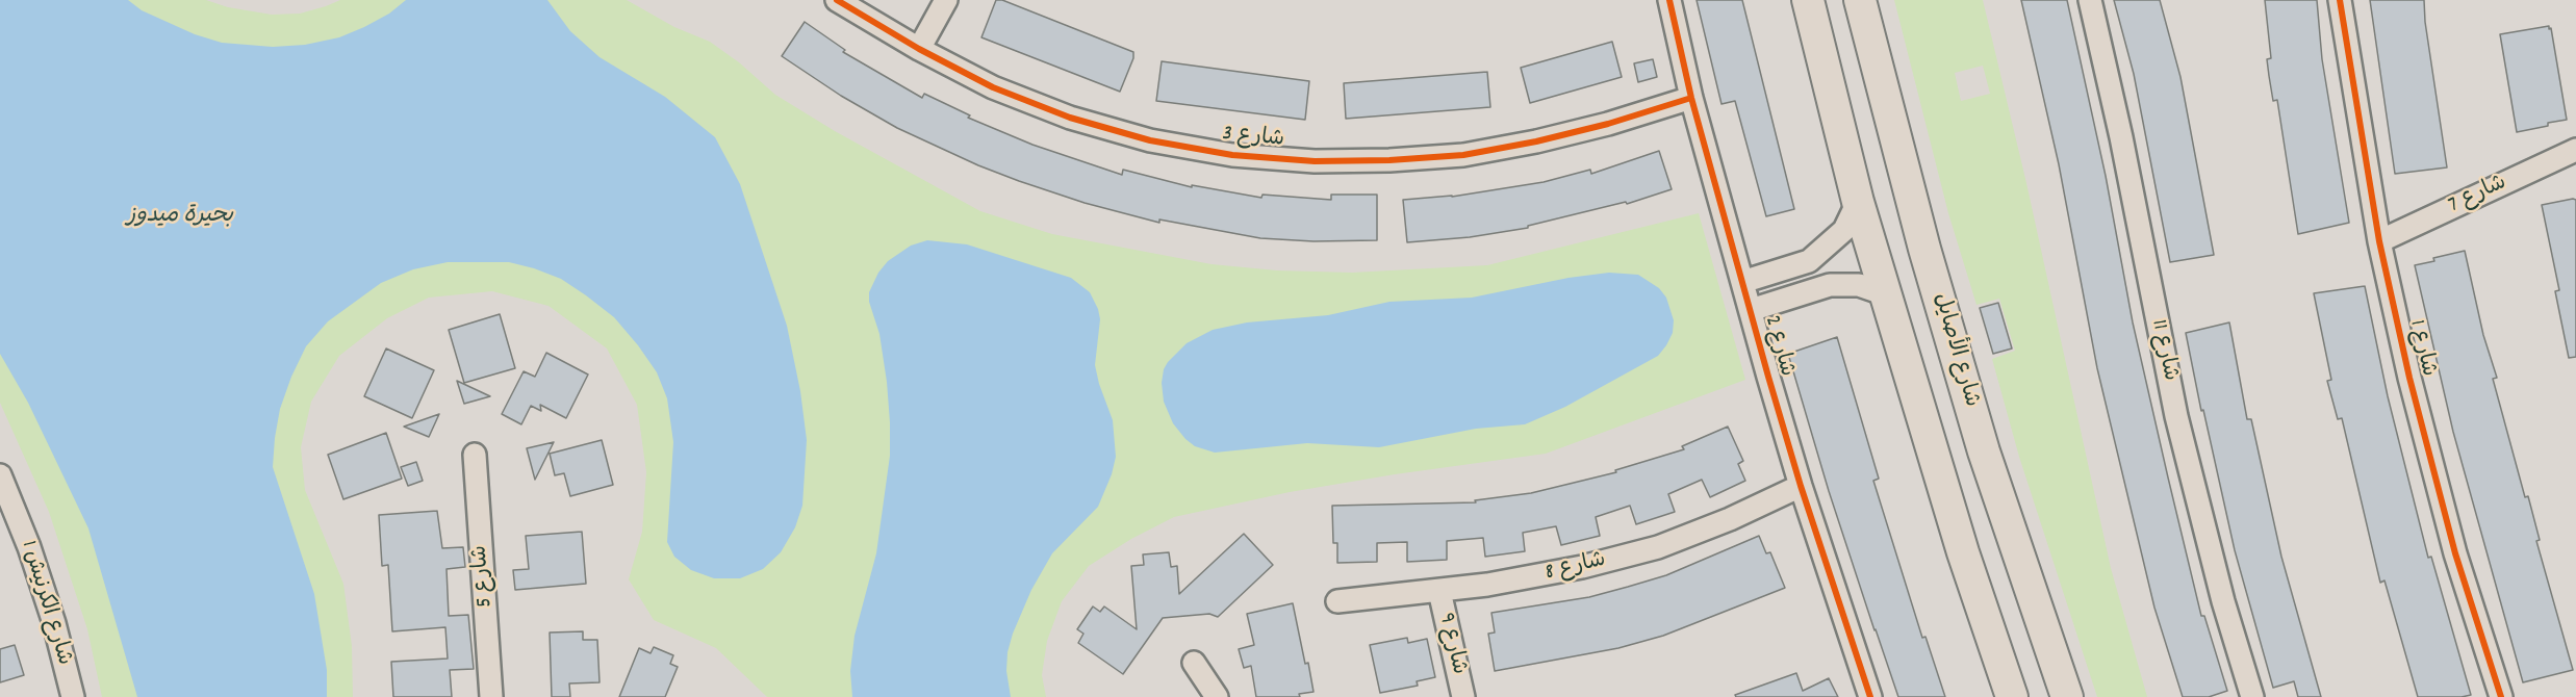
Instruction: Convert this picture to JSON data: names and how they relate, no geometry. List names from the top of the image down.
{
  "streets": {
    "main road": ["شارع الأصايل"],
    "street": [
      "شارع 3",
      "شارع 7",
      "شارع 2",
      "شارع 1",
      "شارع 11",
      "شارع 8",
      "شارع 5",
      "شارع الكرنيش 1",
      "شارع 9"
    ]
  },
  "crossings": [
    ["شارع 3", "شارع 2"],
    ["شارع 7", "شارع 1"],
    ["شارع 2", "شارع 8"],
    ["شارع 8", "شارع 9"]
  ],
  "water": ["بحيرة ميدوز"]
}
